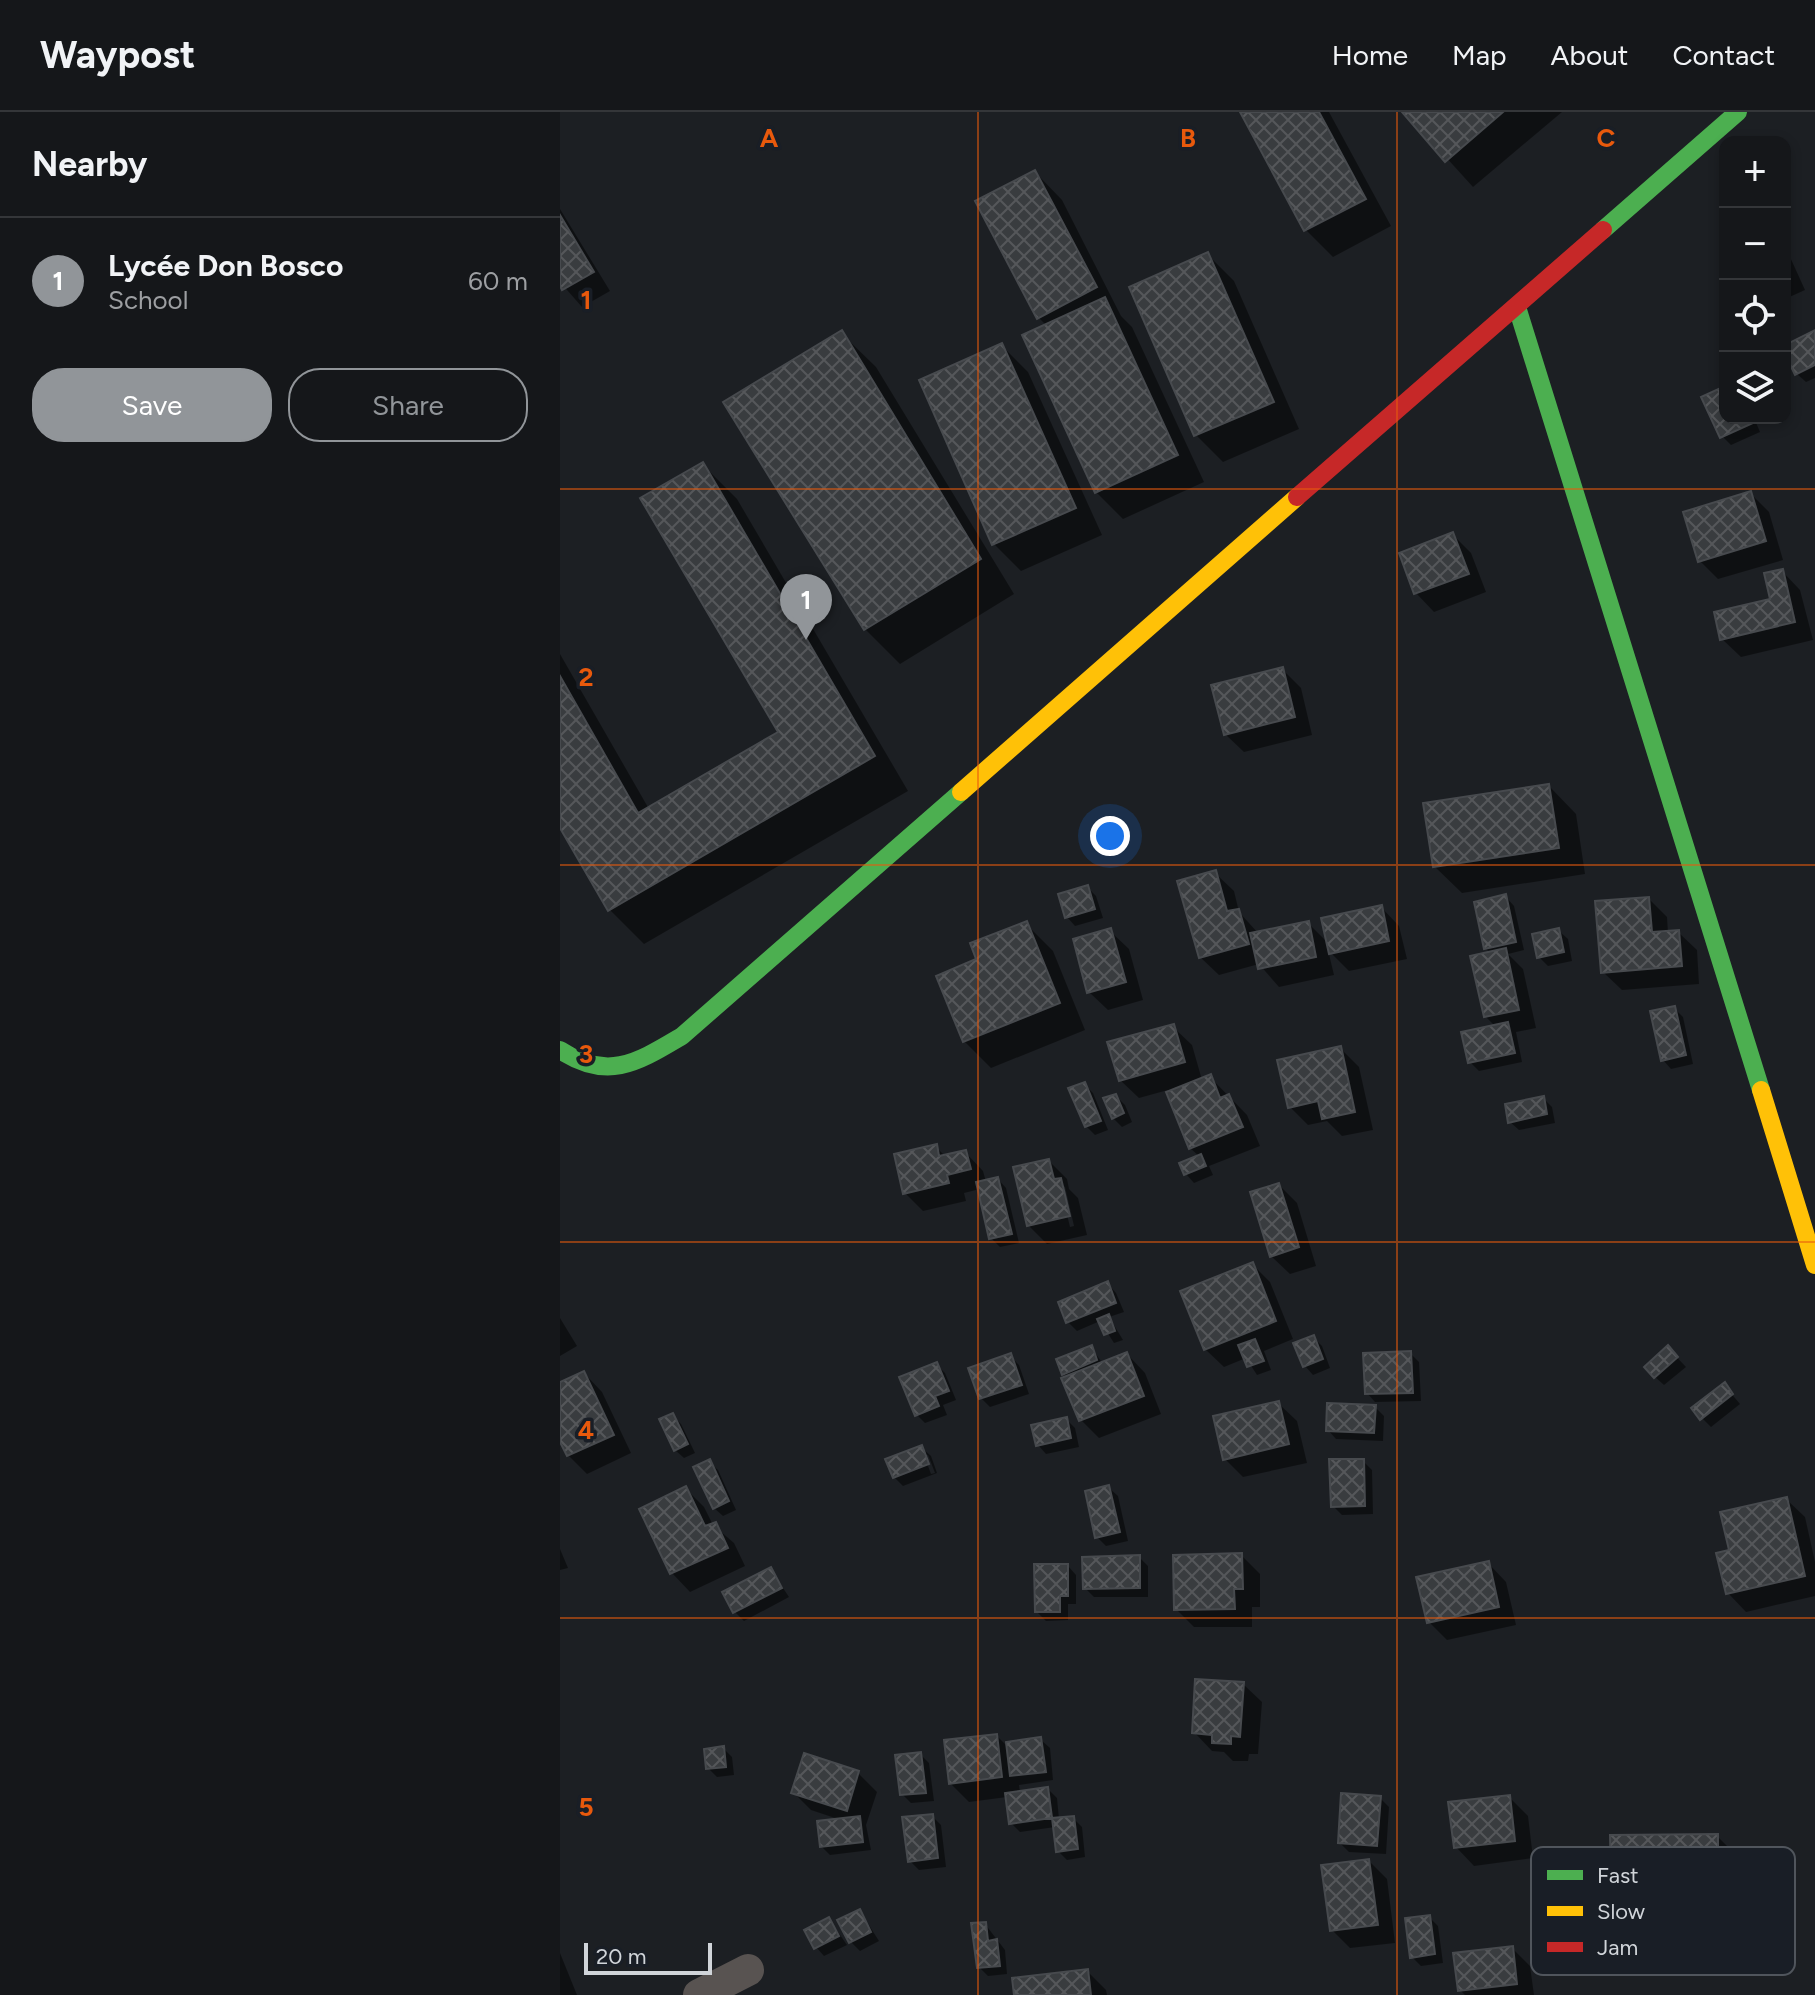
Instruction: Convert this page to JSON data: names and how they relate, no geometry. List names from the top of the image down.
{
  "legend": ["Fast", "Slow", "Jam"],
  "scale_bar": "20 m",
  "page": {
    "header": "Waypost",
    "nav": [
      "Home",
      "Map",
      "About",
      "Contact"
    ],
    "heading": "Nearby",
    "map_buttons": ["+", "−"],
    "list": [
      {
        "mark": "1",
        "name": "Lycée Don Bosco",
        "note": "School",
        "value": "60 m"
      }
    ],
    "buttons": ["Save", "Share"],
    "pins": "1",
    "scale": "20 m"
  },
  "grid": {
    "columns": ["A", "B", "C"],
    "rows": [
      "1",
      "2",
      "3",
      "4",
      "5"
    ]
  }
}
